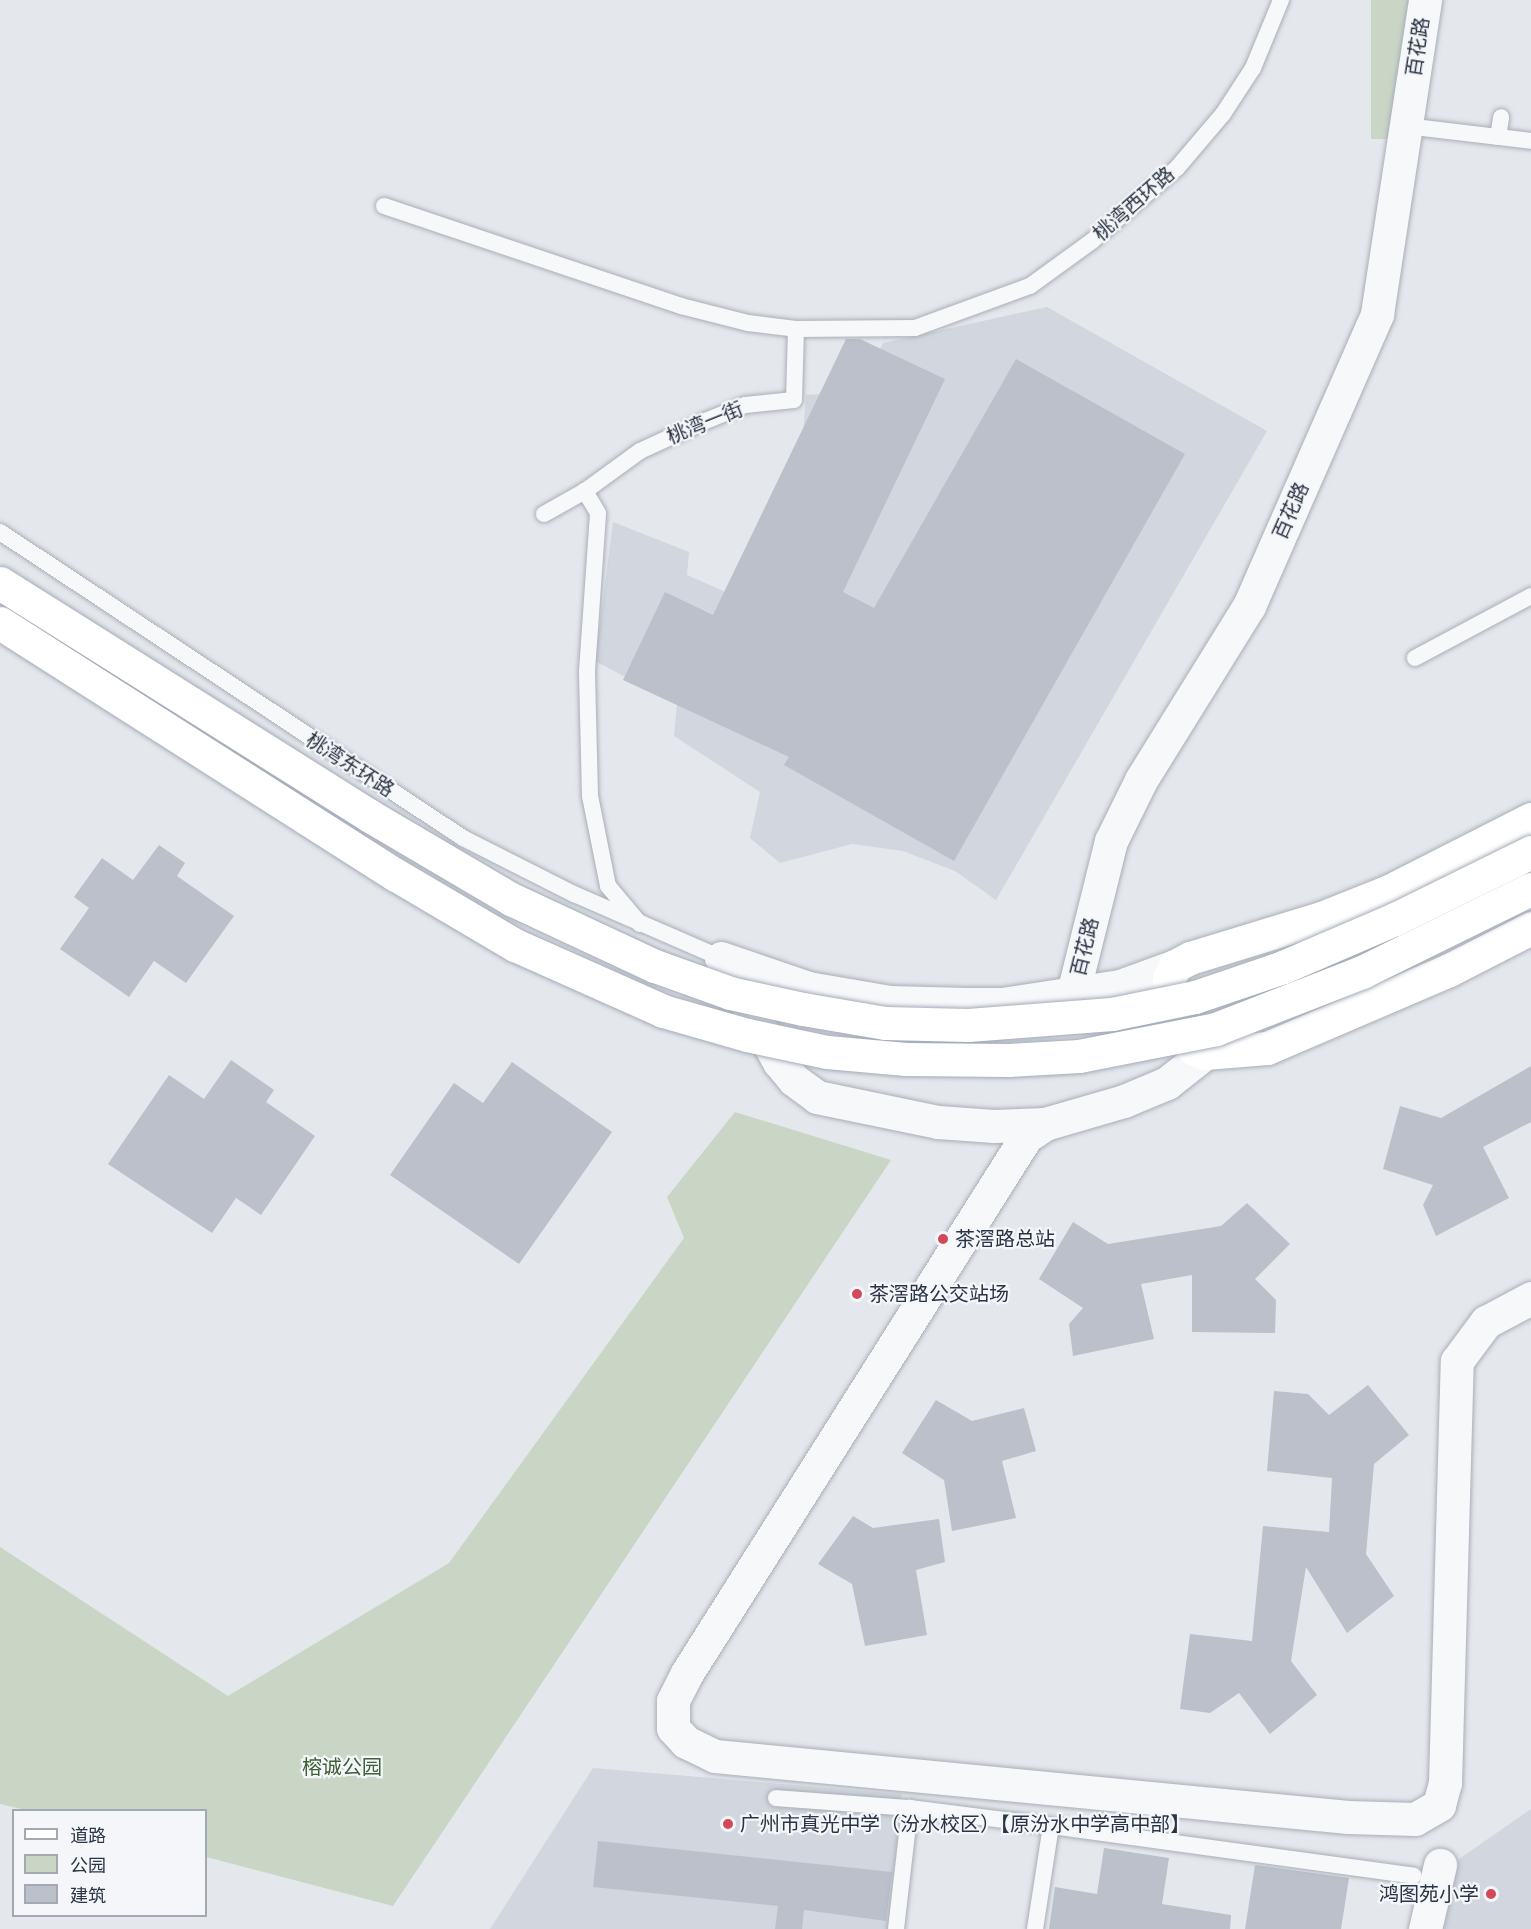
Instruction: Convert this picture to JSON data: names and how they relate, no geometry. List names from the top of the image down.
{
  "streets": {
    "street": ["百花路"],
    "lane": ["桃湾西环路", "桃湾一街", "桃湾东环路"]
  },
  "crossings": [
    ["桃湾西环路", "桃湾一街"]
  ],
  "parks": ["榕诚公园"],
  "places": [
    "茶滘路总站",
    "茶滘路公交站场",
    "广州市真光中学（汾水校区）【原汾水中学高中部】",
    "鸿图苑小学"
  ],
  "legend": ["道路", "公园", "建筑"]
}
